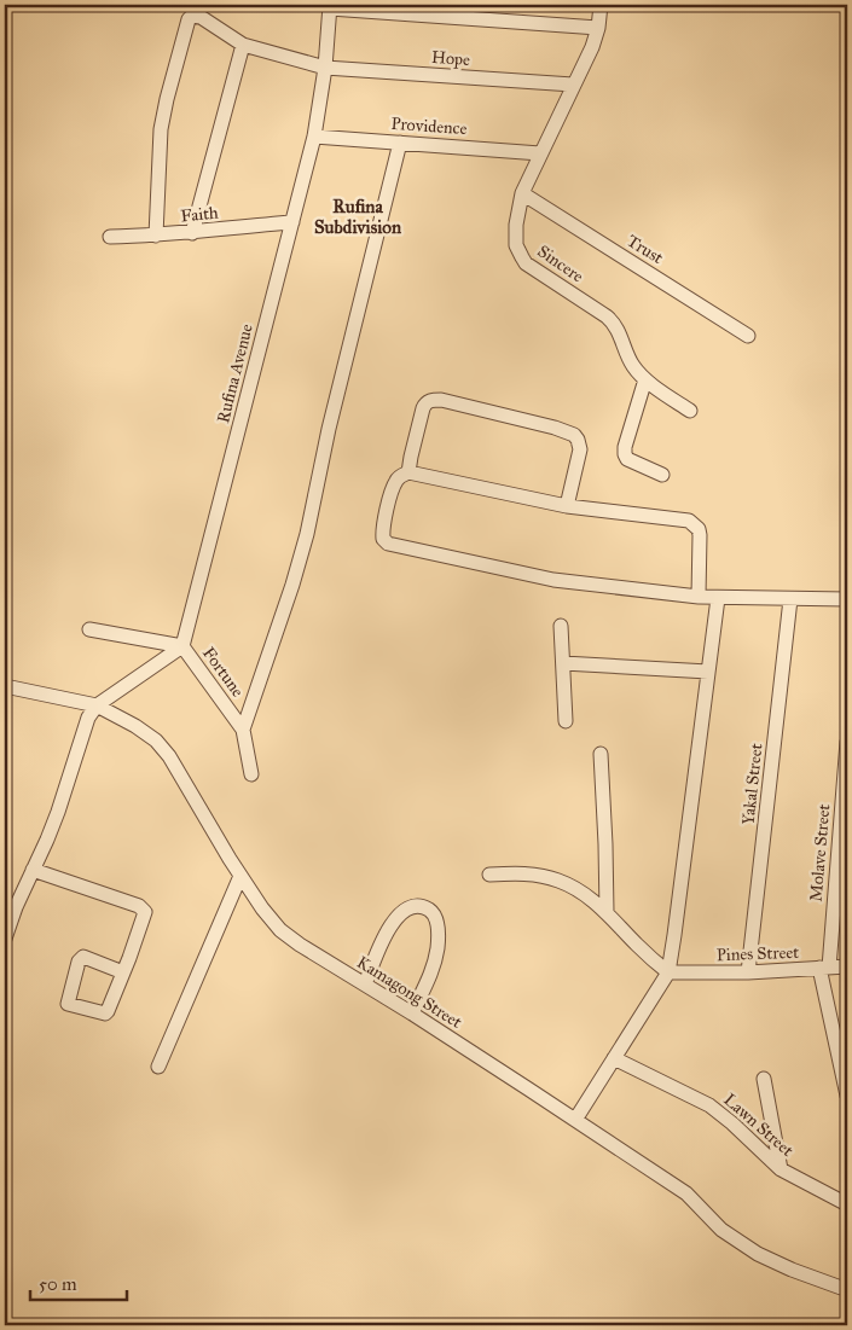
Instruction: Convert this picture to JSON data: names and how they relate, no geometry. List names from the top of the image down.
{
  "streets": {
    "street": [
      "Hope",
      "Providence",
      "Faith",
      "Trust",
      "Sincere",
      "Rufina Avenue",
      "Fortune",
      "Yakal Street",
      "Molave Street",
      "Pines Street",
      "Kamagong Street",
      "Lawn Street"
    ]
  },
  "crossings": [
    ["Hope", "Faith"],
    ["Hope", "Sincere"],
    ["Hope", "Rufina Avenue"],
    ["Providence", "Sincere"],
    ["Providence", "Rufina Avenue"],
    ["Faith", "Rufina Avenue"],
    ["Trust", "Sincere"],
    ["Rufina Avenue", "Fortune"],
    ["Yakal Street", "Pines Street"],
    ["Molave Street", "Pines Street"]
  ],
  "districts": ["Rufina Subdivision"],
  "scale_bar": "50 m"
}
